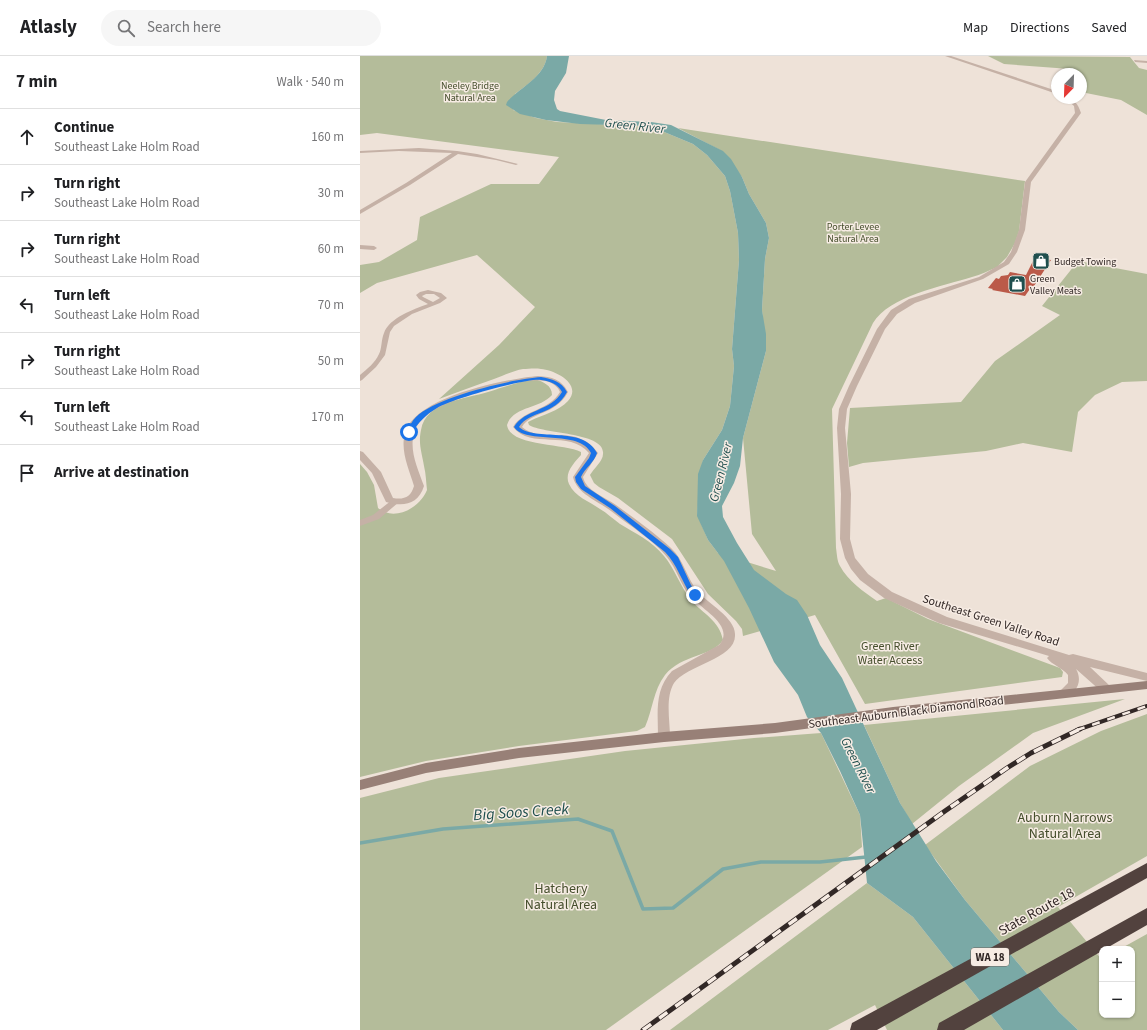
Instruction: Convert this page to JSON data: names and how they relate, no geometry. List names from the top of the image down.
{
  "streets": {
    "highway": ["State Route 18", "WA 18"],
    "main road": ["Southeast Auburn Black Diamond Road"],
    "street": ["Southeast Green Valley Road"]
  },
  "crossings": [
    ["Southeast Green Valley Road", "Southeast Auburn Black Diamond Road"]
  ],
  "water": ["Green River", "Big Soos Creek"],
  "parks": [
    "Neeley Bridge Natural Area",
    "Porter Levee Natural Area",
    "Green River Water Access",
    "Auburn Narrows Natural Area",
    "Hatchery Natural Area"
  ],
  "places": {
    "shop": ["Budget Towing", "Green Valley Meats"]
  },
  "north": "bottom left",
  "page": {
    "header": "Atlasly",
    "search": "Search here",
    "nav": ["Map", "Directions", "Saved"],
    "heading": ["7 min", "Walk · 540 m"],
    "list": [
      ["Continue", "Southeast Lake Holm Road", "160 m"],
      ["Turn right", "Southeast Lake Holm Road", "30 m"],
      ["Turn right", "Southeast Lake Holm Road", "60 m"],
      ["Turn left", "Southeast Lake Holm Road", "70 m"],
      ["Turn right", "Southeast Lake Holm Road", "50 m"],
      ["Turn left", "Southeast Lake Holm Road", "170 m"],
      "Arrive at destination"
    ],
    "map_buttons": ["+", "−"]
  }
}
